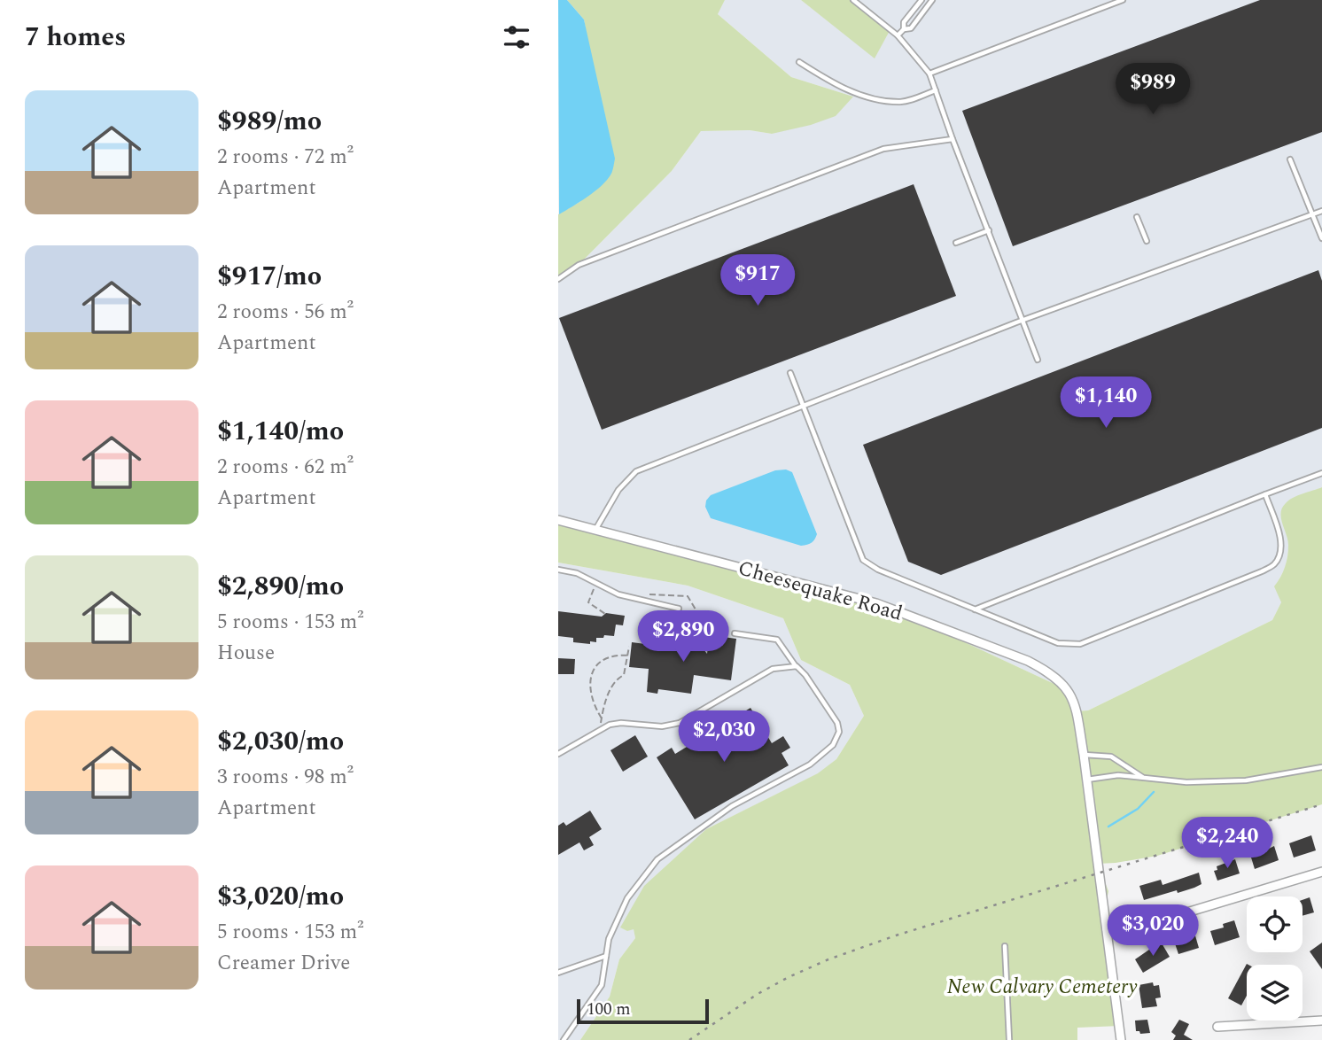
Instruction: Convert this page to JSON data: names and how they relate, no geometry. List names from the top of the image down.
{
  "streets": {
    "street": ["Cheesequake Road"]
  },
  "parks": ["New Calvary Cemetery"],
  "scale_bar": "100 m",
  "page": {
    "heading": "7 homes",
    "price": [
      "$989",
      "$917",
      "$1,140",
      "$2,890",
      "$2,030",
      "$2,240",
      "$3,020"
    ],
    "list": [
      {
        "name": "$989/mo",
        "note": "2 rooms · 72 m² · Apartment"
      },
      {
        "name": "$917/mo",
        "note": "2 rooms · 56 m² · Apartment"
      },
      {
        "name": "$1,140/mo",
        "note": "2 rooms · 62 m² · Apartment"
      },
      {
        "name": "$2,890/mo",
        "note": "5 rooms · 153 m² · House"
      },
      {
        "name": "$2,030/mo",
        "note": "3 rooms · 98 m² · Apartment"
      },
      {
        "name": "$3,020/mo",
        "note": "5 rooms · 153 m² · Creamer Drive"
      }
    ],
    "scale": "100 m"
  }
}
